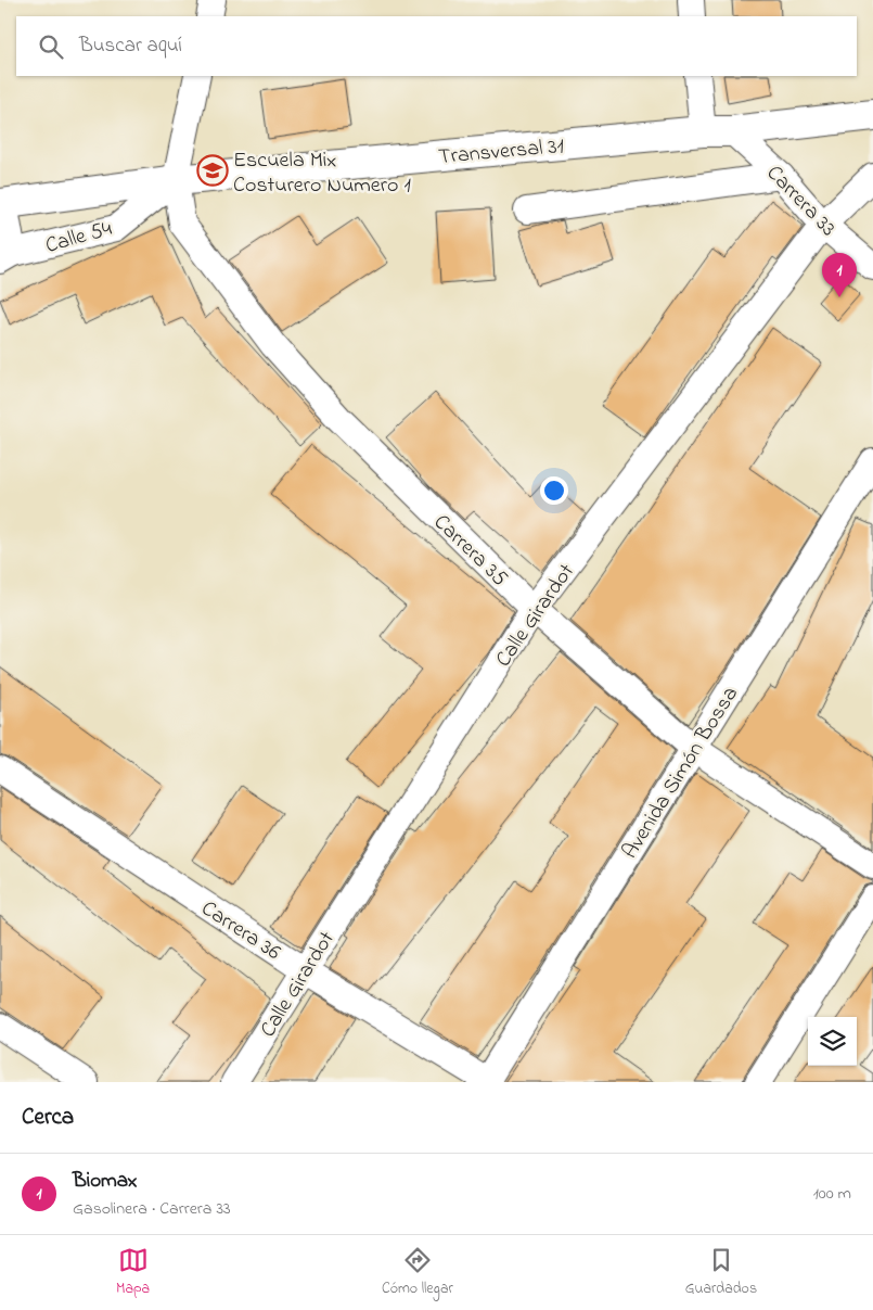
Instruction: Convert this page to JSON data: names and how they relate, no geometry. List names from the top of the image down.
{
  "streets": {
    "street": [
      "Transversal 31",
      "Carrera 33",
      "Calle 54",
      "Carrera 35",
      "Calle Girardot",
      "Avenida Simón Bossa",
      "Carrera 36"
    ]
  },
  "crossings": [
    ["Transversal 31", "Carrera 33"],
    ["Transversal 31", "Calle 54"],
    ["Transversal 31", "Carrera 35"],
    ["Carrera 33", "Calle Girardot"],
    ["Calle 54", "Carrera 35"],
    ["Carrera 35", "Calle Girardot"],
    ["Carrera 35", "Avenida Simón Bossa"],
    ["Calle Girardot", "Carrera 36"],
    ["Avenida Simón Bossa", "Carrera 36"]
  ],
  "places": {
    "school or university": ["Escuela Mix Costurero Numero 1"]
  },
  "page": {
    "search": "Buscar aquí",
    "pins": "1",
    "heading": "Cerca",
    "list": [
      {
        "mark": "1",
        "name": "Biomax",
        "note": "Gasolinera · Carrera 33",
        "value": "100 m"
      }
    ],
    "nav": ["Mapa", "Cómo llegar", "Guardados"]
  }
}
